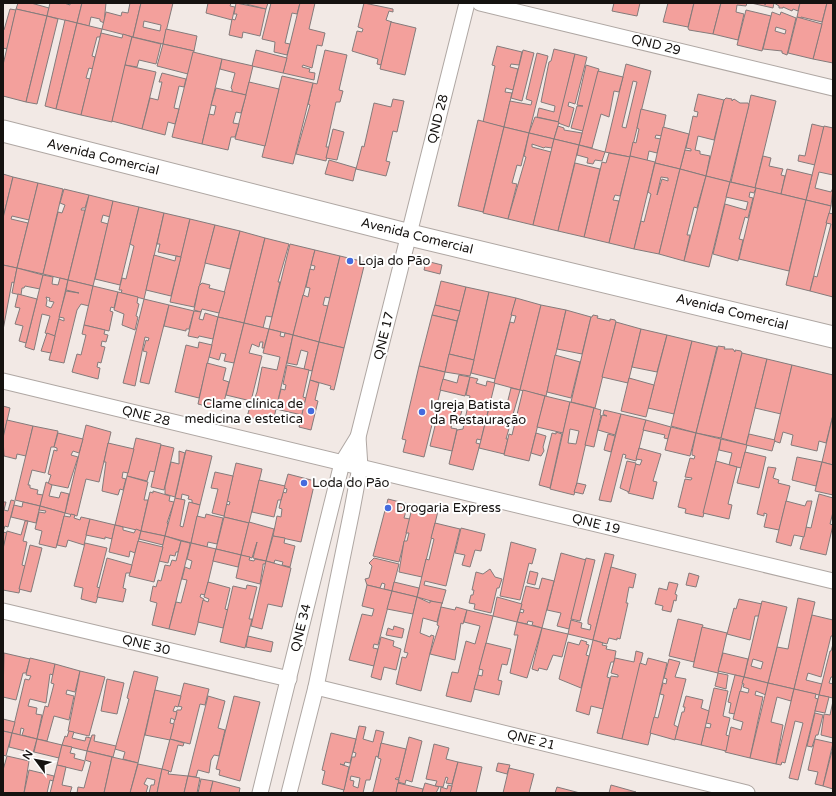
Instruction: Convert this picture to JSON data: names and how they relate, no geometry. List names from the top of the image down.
{
  "streets": {
    "main road": ["Avenida Comercial"],
    "street": [
      "QND 29",
      "QND 28",
      "QNE 17",
      "QNE 28",
      "QNE 19",
      "QNE 34",
      "QNE 30",
      "QNE 21"
    ]
  },
  "crossings": [
    ["QND 28", "Avenida Comercial"],
    ["QND 28", "QNE 17"],
    ["Avenida Comercial", "QNE 17"],
    ["QNE 17", "QNE 28"],
    ["QNE 17", "QNE 19"],
    ["QNE 17", "QNE 34"],
    ["QNE 28", "QNE 19"],
    ["QNE 28", "QNE 34"],
    ["QNE 19", "QNE 34"],
    ["QNE 34", "QNE 30"],
    ["QNE 34", "QNE 21"]
  ],
  "places": [
    "Loja do Pão",
    "Clame clínica de medicina e estetica",
    "Igreja Batista da Restauração",
    "Loda do Pão",
    "Drogaria Express"
  ],
  "north": "top left"
}
